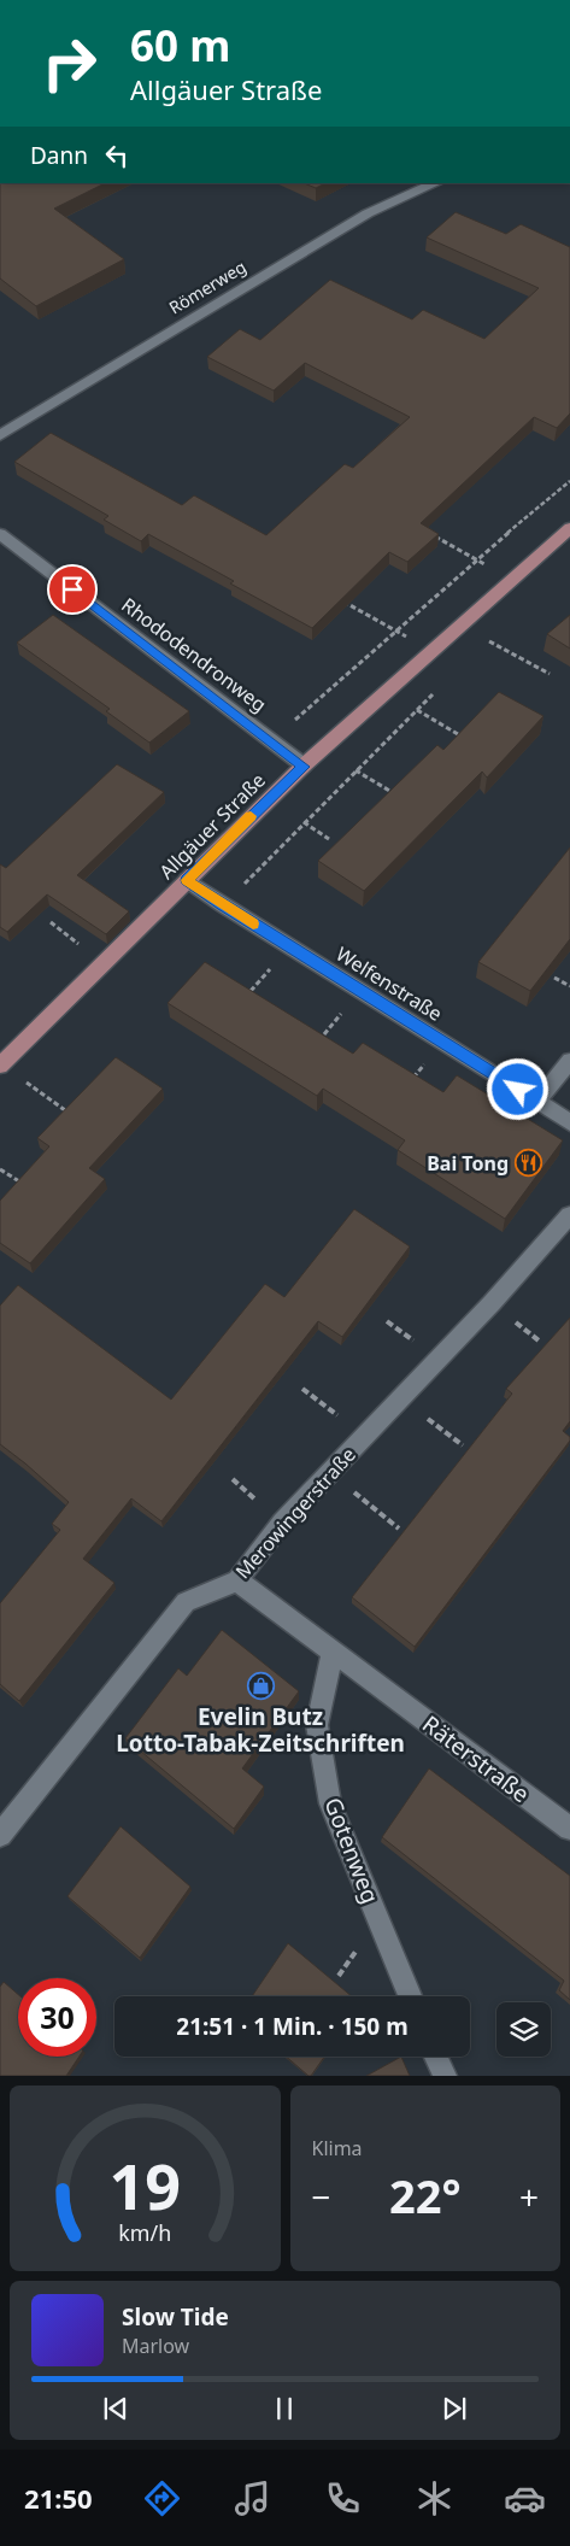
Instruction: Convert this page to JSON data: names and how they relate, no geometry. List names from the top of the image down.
{
  "streets": {
    "main road": ["Allgäuer Straße"],
    "street": [
      "Römerweg",
      "Rhododendronweg",
      "Welfenstraße",
      "Merowingerstraße",
      "Räterstraße",
      "Gotenweg"
    ]
  },
  "crossings": [
    ["Rhododendronweg", "Allgäuer Straße"],
    ["Allgäuer Straße", "Welfenstraße"],
    ["Merowingerstraße", "Räterstraße"],
    ["Räterstraße", "Gotenweg"]
  ],
  "places": {
    "restaurant": ["Bai Tong"],
    "shop": ["Evelin Butz Lotto-Tabak-Zeitschriften"]
  },
  "page": {
    "turn": ["60 m", "Allgäuer Straße"],
    "then": "Dann",
    "limit": "30",
    "trip": "21:51 · 1 Min. · 150 m",
    "tile": "Klima",
    "heat": ["−", "22°", "+"],
    "song": ["Slow Tide", "Marlow"],
    "tabs": "21:50",
    "gauge": ["19", "km/h"]
  }
}
